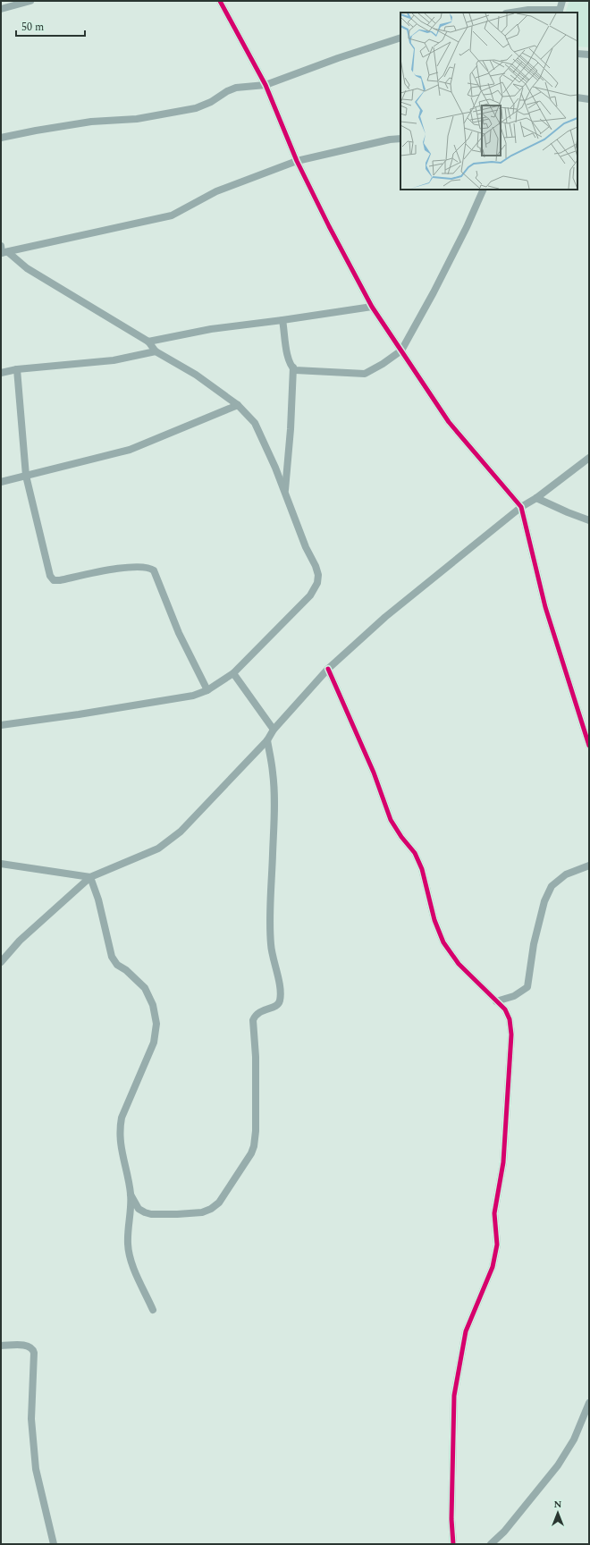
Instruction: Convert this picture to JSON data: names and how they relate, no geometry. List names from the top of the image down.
{
  "scale_bar": "50 m",
  "north": "top"
}
